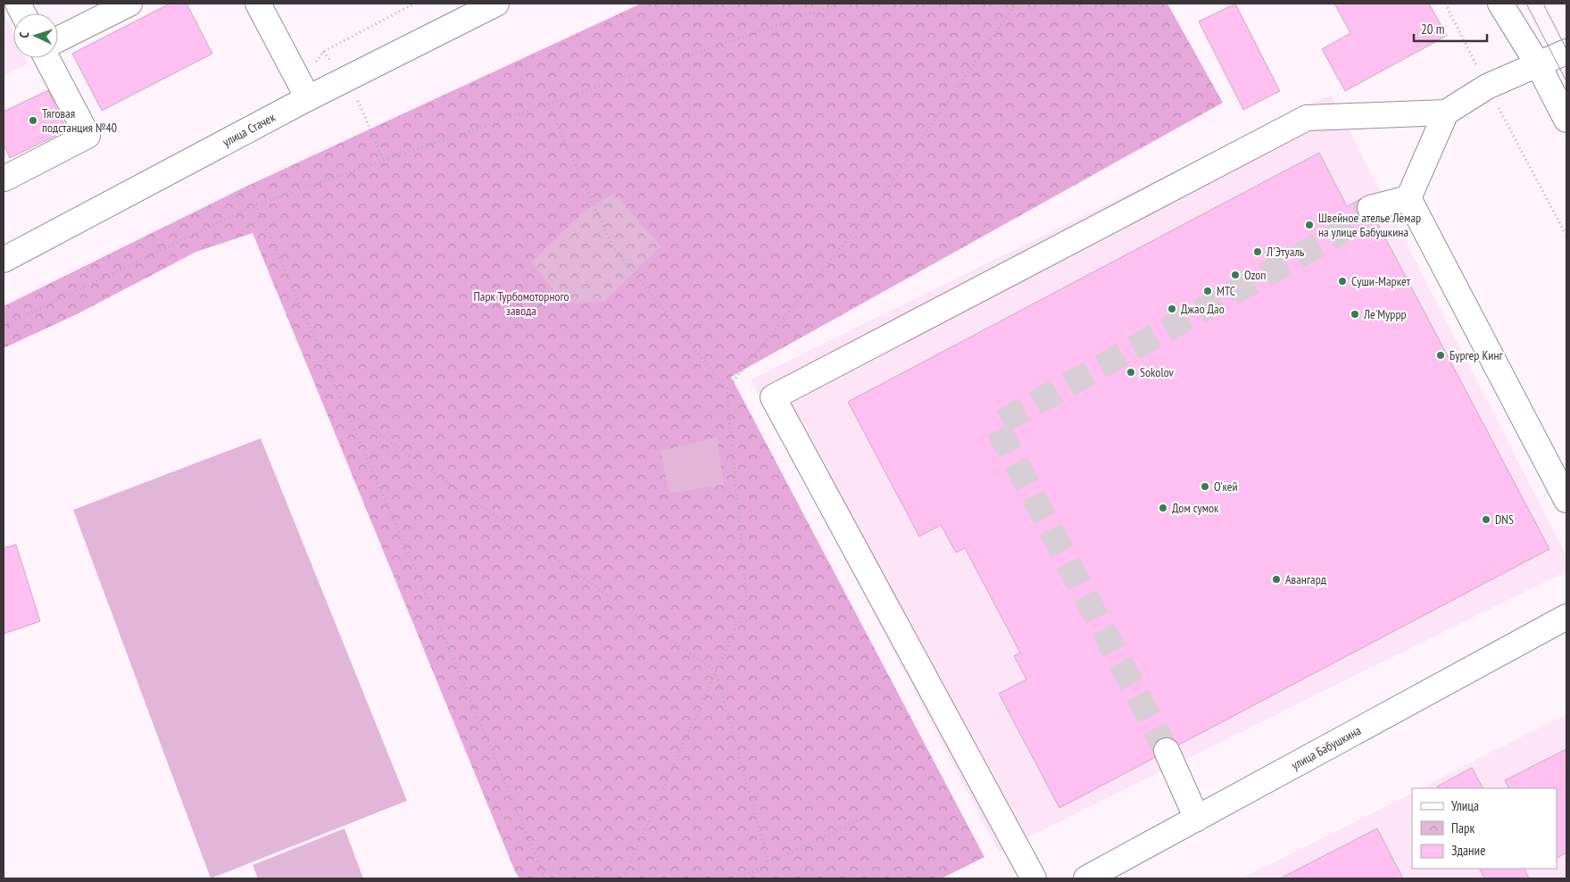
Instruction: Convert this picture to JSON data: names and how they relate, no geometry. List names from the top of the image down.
{
  "streets": {
    "street": ["улица Стачек", "улица Бабушкина"]
  },
  "parks": ["Парк Турбомоторного завода"],
  "places": [
    "Тяговая подстанция №40",
    "Швейное ателье Лемар на улице Бабушкина",
    "Л'Этуаль",
    "Ozon",
    "Суши-Маркет",
    "МТС",
    "Джао Дао",
    "Ле'Муррр",
    "Бургер Кинг",
    "Sokolov",
    "О’кей",
    "Дом сумок",
    "DNS",
    "Авангард"
  ],
  "legend": ["Улица", "Парк", "Здание"],
  "scale_bar": "20 m",
  "north": "left"
}
